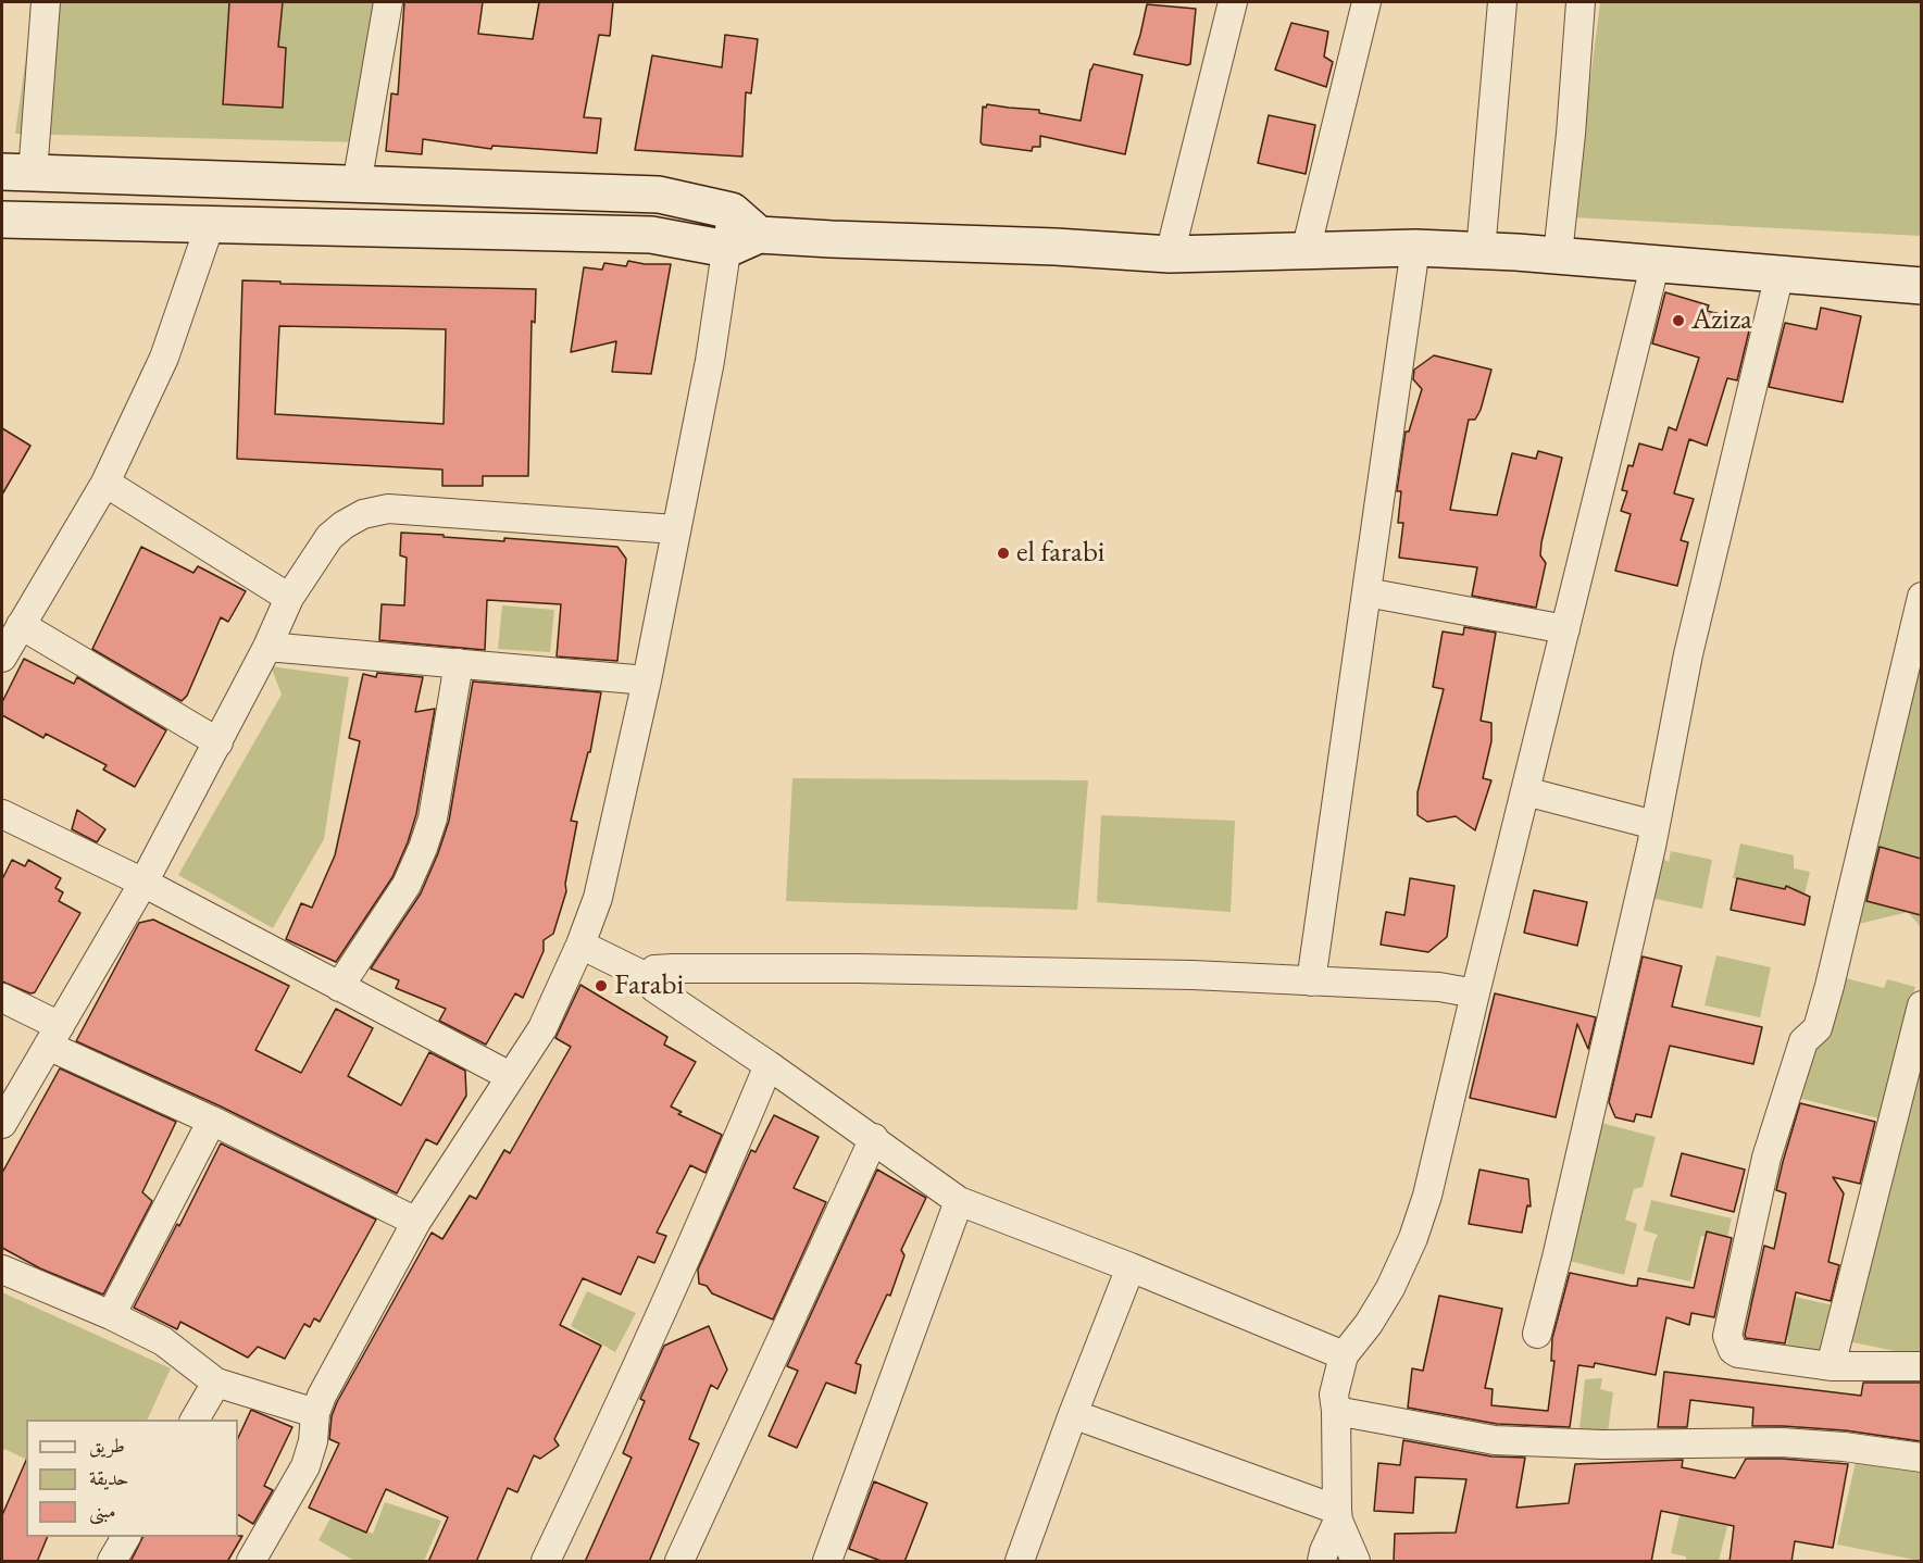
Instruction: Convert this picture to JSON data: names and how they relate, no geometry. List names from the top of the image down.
{
  "places": ["Aziza", "el farabi", "Farabi"],
  "legend": ["طريق", "حديقة", "مبنى"]
}
